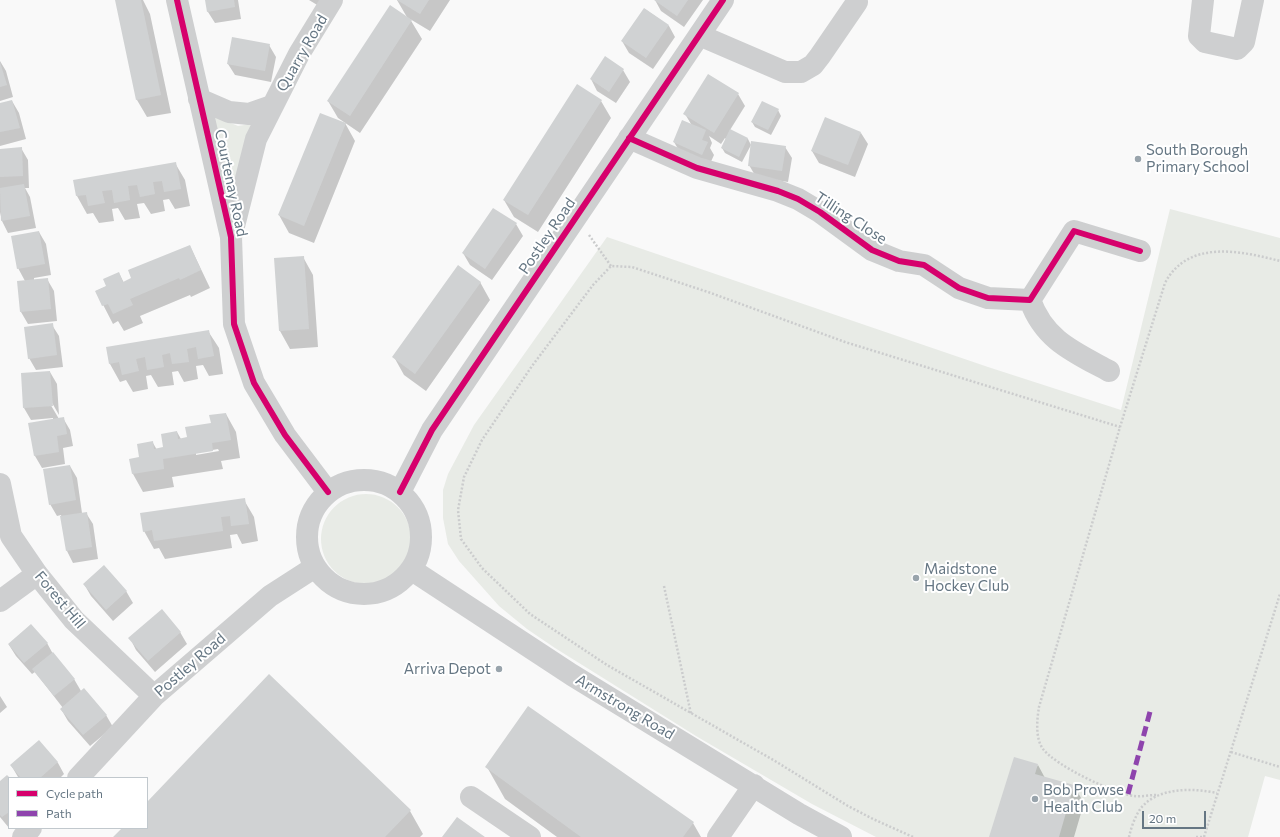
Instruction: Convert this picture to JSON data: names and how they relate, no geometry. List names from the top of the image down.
{
  "streets": {
    "street": [
      "Quarry Road",
      "Courtenay Road",
      "Tilling Close",
      "Postley Road",
      "Forest Hill",
      "Armstrong Road"
    ]
  },
  "crossings": [
    ["Quarry Road", "Courtenay Road"],
    ["Courtenay Road", "Postley Road"],
    ["Courtenay Road", "Armstrong Road"],
    ["Tilling Close", "Postley Road"],
    ["Postley Road", "Forest Hill"],
    ["Postley Road", "Armstrong Road"]
  ],
  "places": [
    "South Borough Primary School",
    "Maidstone Hockey Club",
    "Arriva Depot",
    "Bob Prowse Health Club"
  ],
  "legend": ["Cycle path", "Path"],
  "scale_bar": "20 m"
}
